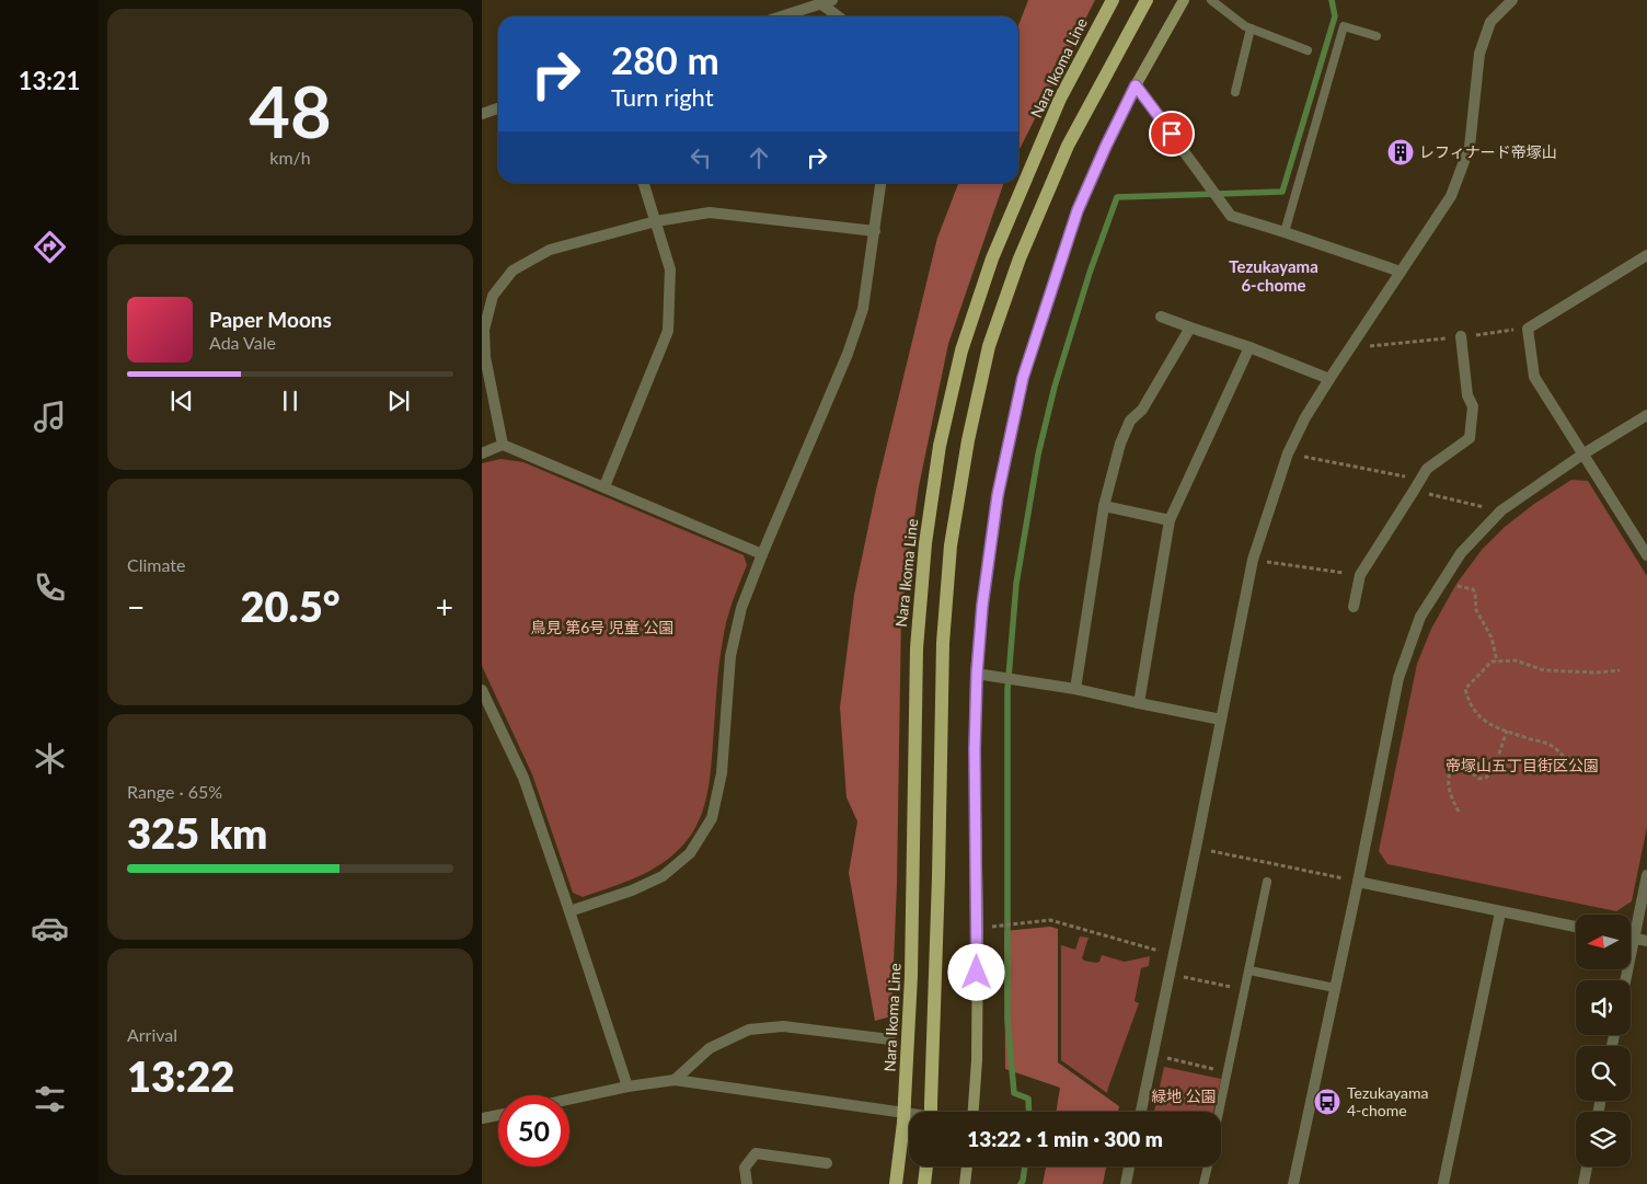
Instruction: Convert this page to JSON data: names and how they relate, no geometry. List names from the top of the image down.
{
  "streets": {
    "main road": ["Nara Ikoma Line"]
  },
  "districts": ["Tezukayama 6-chome"],
  "parks": ["鳥見 第6号 児童 公園", "帝塚山五丁目街区公園", "緑地 公園"],
  "places": {
    "building": ["レフィナード帝塚山"],
    "bus stop": ["Tezukayama 4-chome"]
  },
  "north": "left",
  "page": {
    "tabs": "13:21",
    "tile": [
      ["48", "km/h"],
      "Climate",
      ["Range · 65%", "325 km"],
      ["Arrival", "13:22"]
    ],
    "turn": ["280 m", "Turn right"],
    "song": ["Paper Moons", "Ada Vale"],
    "heat": ["−", "20.5°", "+"],
    "limit": "50",
    "trip": "13:22 · 1 min · 300 m"
  }
}
